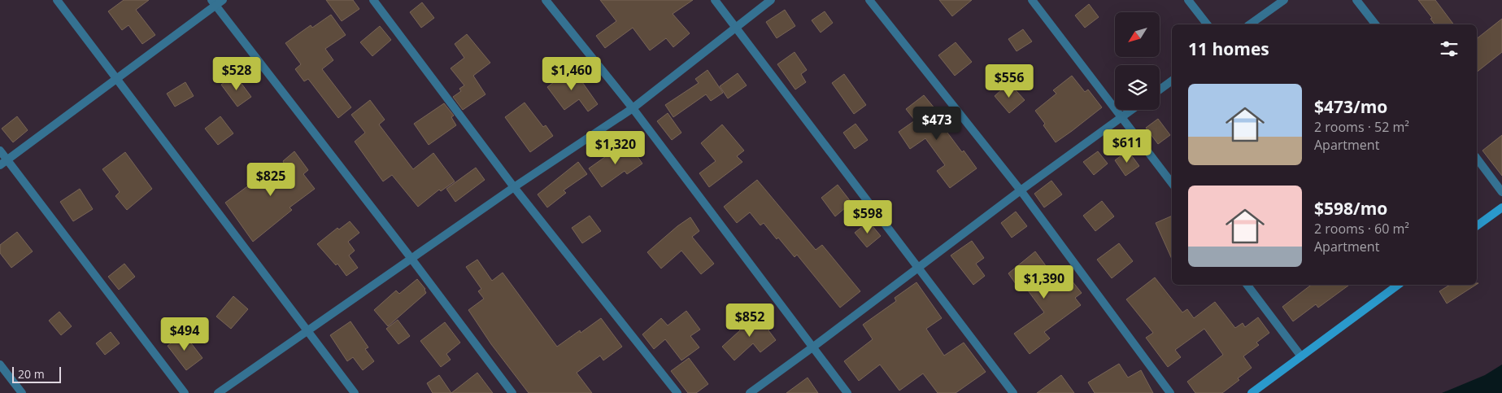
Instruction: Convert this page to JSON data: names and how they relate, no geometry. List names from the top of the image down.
{
  "scale_bar": "20 m",
  "north": "bottom left",
  "page": {
    "heading": "11 homes",
    "price": [
      "$528",
      "$1,460",
      "$556",
      "$473",
      "$611",
      "$1,320",
      "$825",
      "$598",
      "$1,390",
      "$852",
      "$494"
    ],
    "list": [
      {
        "name": "$473/mo",
        "note": "2 rooms · 52 m² · Apartment"
      },
      {
        "name": "$598/mo",
        "note": "2 rooms · 60 m² · Apartment"
      }
    ],
    "scale": "20 m"
  }
}
